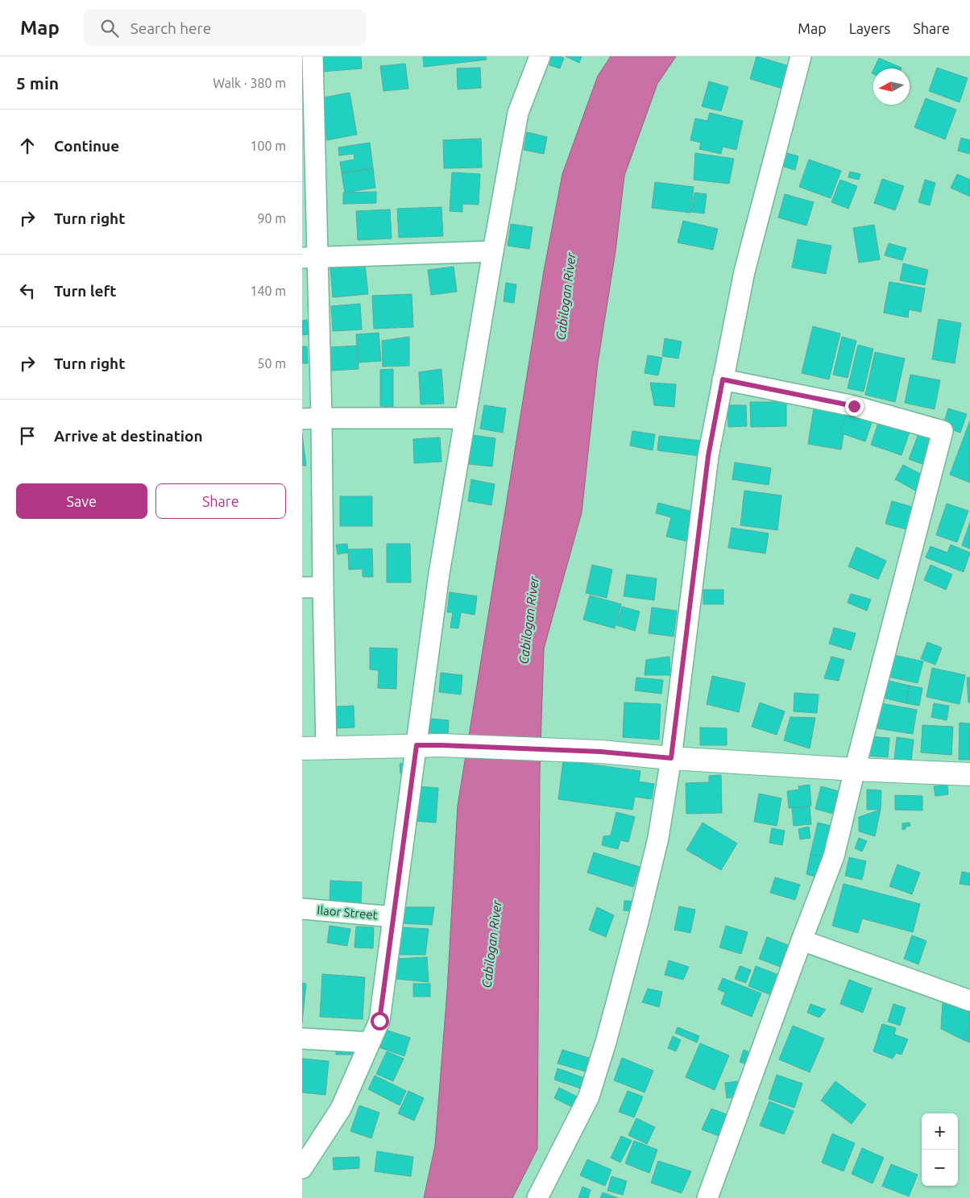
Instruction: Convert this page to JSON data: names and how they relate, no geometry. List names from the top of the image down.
{
  "streets": {
    "street": ["Ilaor Street"]
  },
  "water": ["Cabilogan River"],
  "north": "left",
  "page": {
    "header": "Map",
    "search": "Search here",
    "nav": ["Map", "Layers", "Share"],
    "heading": ["5 min", "Walk · 380 m"],
    "list": [
      ["Continue", "100 m"],
      ["Turn right", "90 m"],
      ["Turn left", "140 m"],
      ["Turn right", "50 m"],
      "Arrive at destination"
    ],
    "buttons": ["Save", "Share"],
    "map_buttons": ["+", "−"]
  }
}
